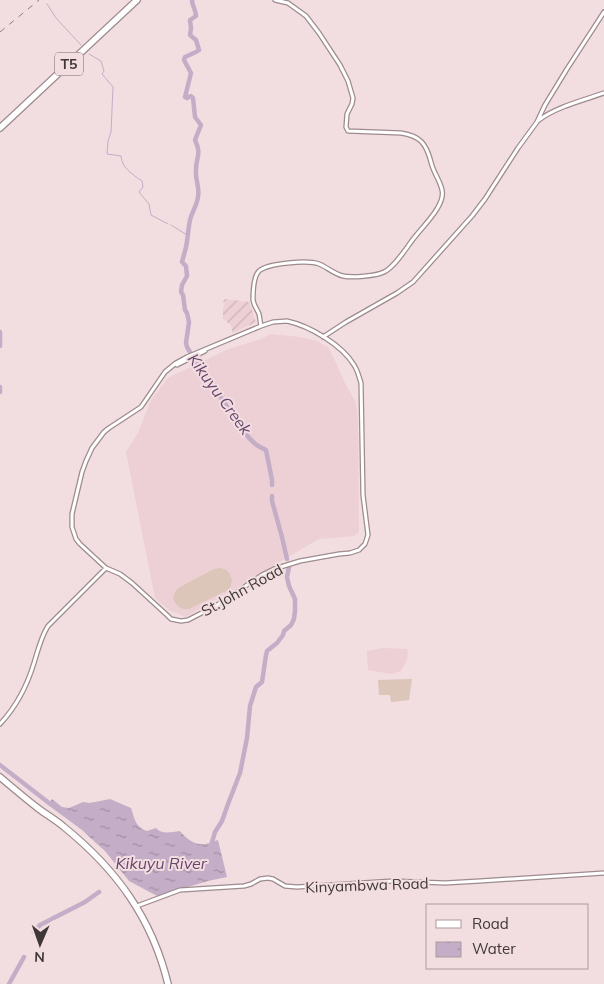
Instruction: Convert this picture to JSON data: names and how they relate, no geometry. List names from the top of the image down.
{
  "streets": {
    "highway": ["T5"],
    "street": ["St.John Road", "Kinyambwa Road"]
  },
  "water": ["Kikuyu Creek", "Kikuyu River"],
  "legend": ["Road", "Water"],
  "north": "bottom"
}
